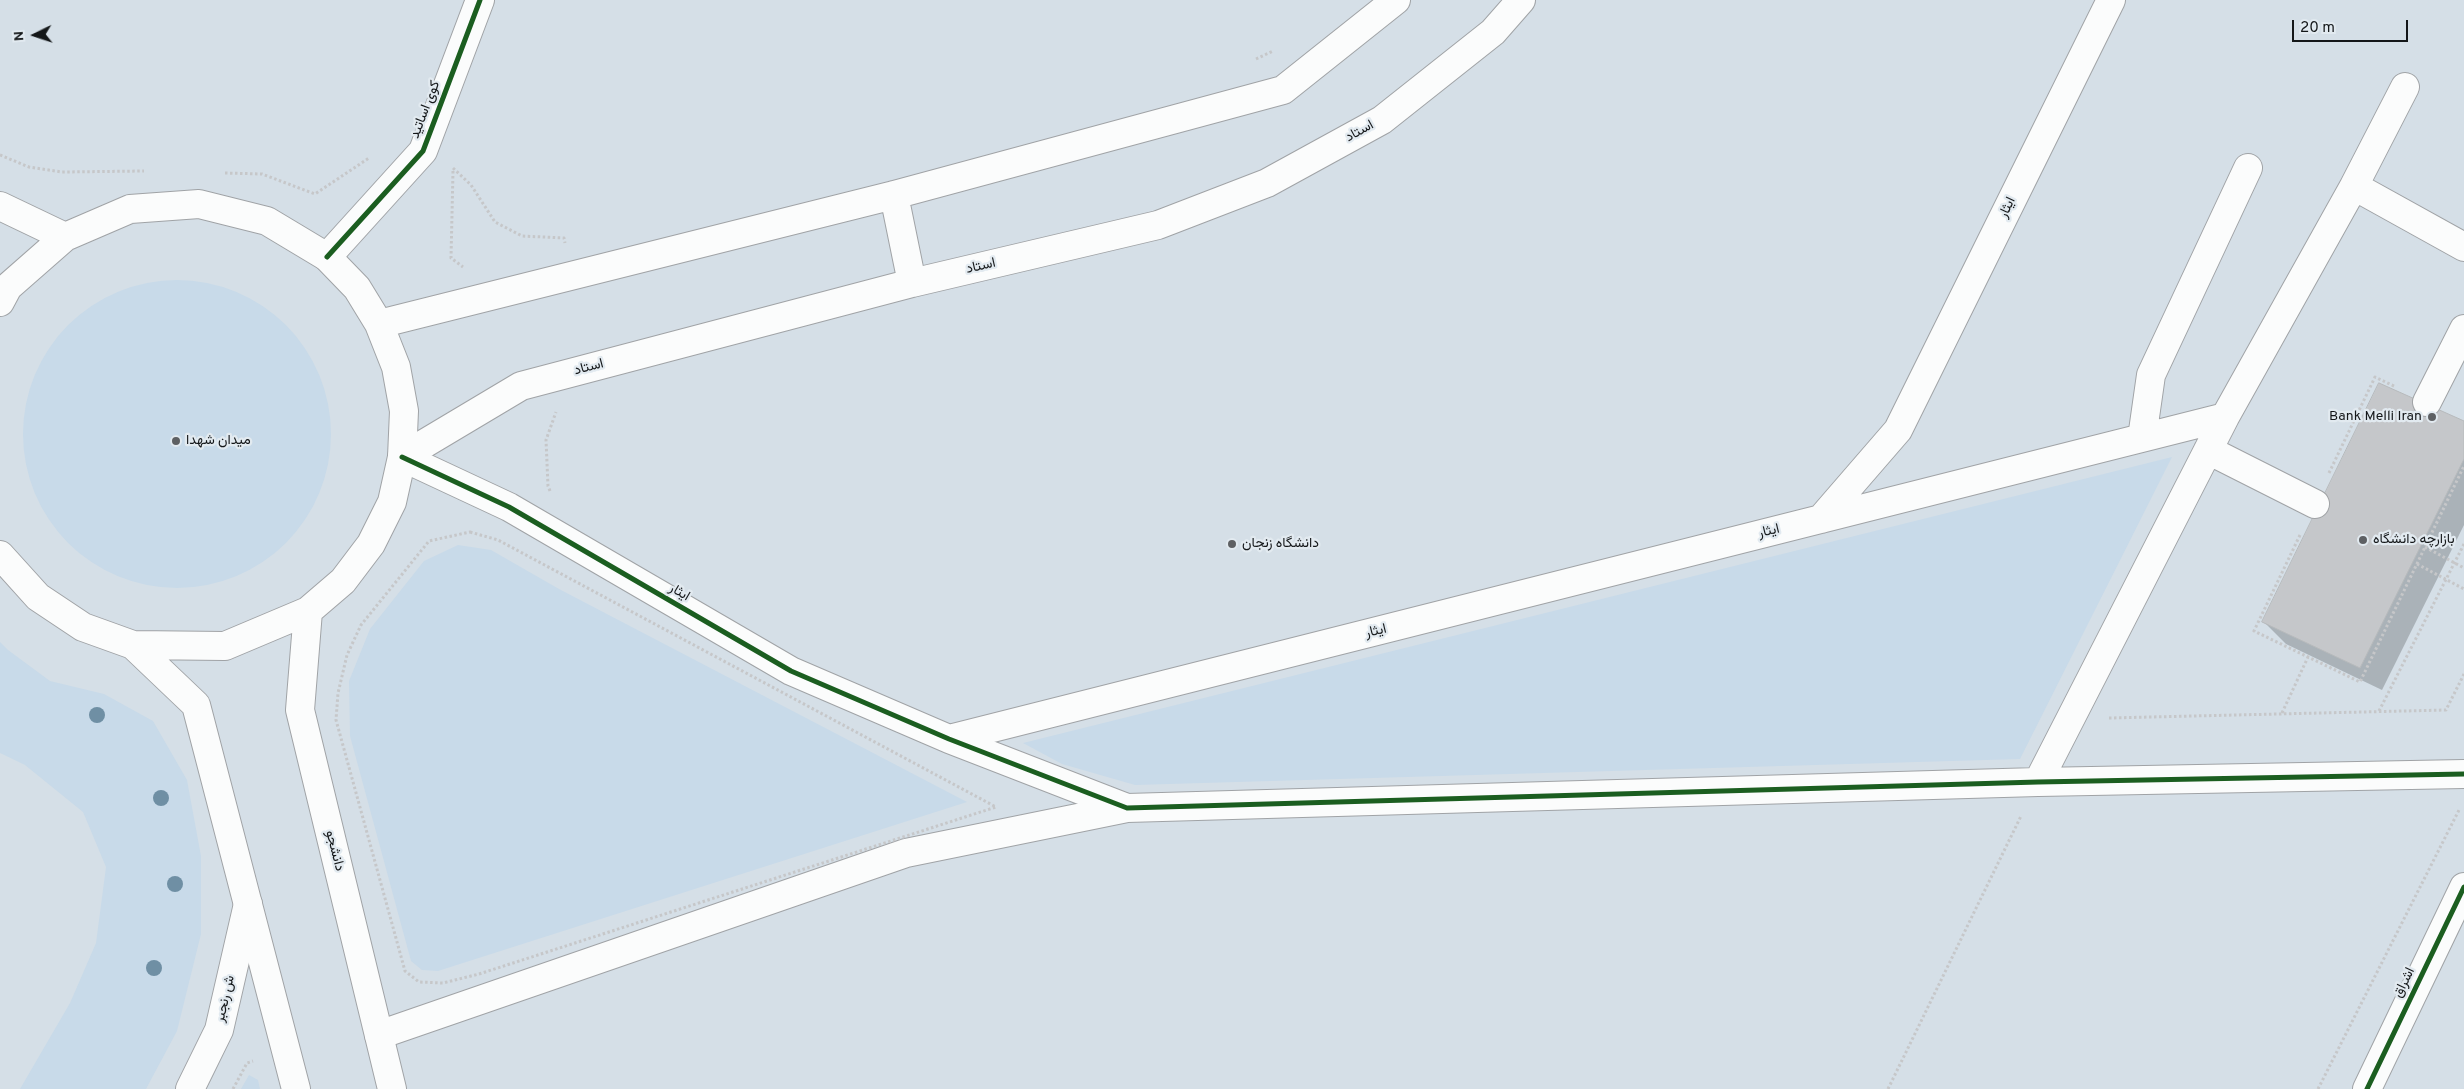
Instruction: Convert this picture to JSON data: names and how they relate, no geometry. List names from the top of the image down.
{
  "streets": {
    "main road": [
      "کوی اساتید",
      "استاد",
      "ایثار",
      "دانشجو",
      "اشراق",
      "ش رنجبر"
    ]
  },
  "crossings": [
    ["استاد", "ایثار"]
  ],
  "places": [
    "Bank Melli Iran",
    "میدان شهدا",
    "بازارچه دانشگاه",
    "دانشگاه زنجان"
  ],
  "scale_bar": "20 m",
  "north": "left"
}
